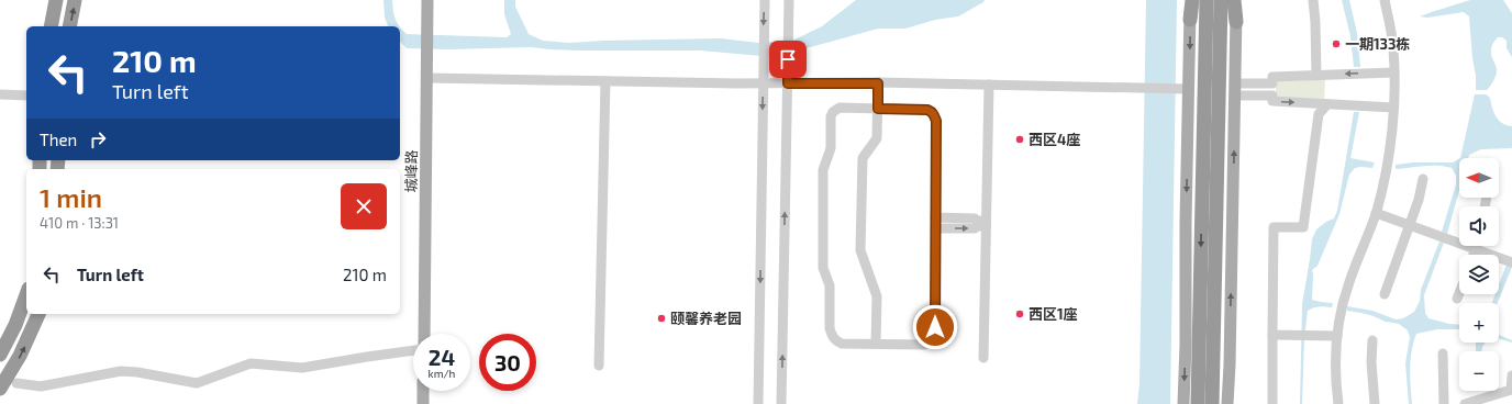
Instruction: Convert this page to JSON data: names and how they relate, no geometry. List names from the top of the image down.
{
  "streets": {
    "main road": ["城峰路"]
  },
  "places": [
    "一期133栋",
    "西区4座",
    "西区1座",
    "颐馨养老园"
  ],
  "north": "left",
  "page": {
    "turn": ["210 m", "Turn left"],
    "then": "Then",
    "map_buttons": ["+", "−"],
    "heading": ["1 min", "410 m · 13:31"],
    "list": [
      {
        "name": "Turn left",
        "value": "210 m"
      }
    ],
    "speed": "24 km/h",
    "limit": "30"
  }
}
